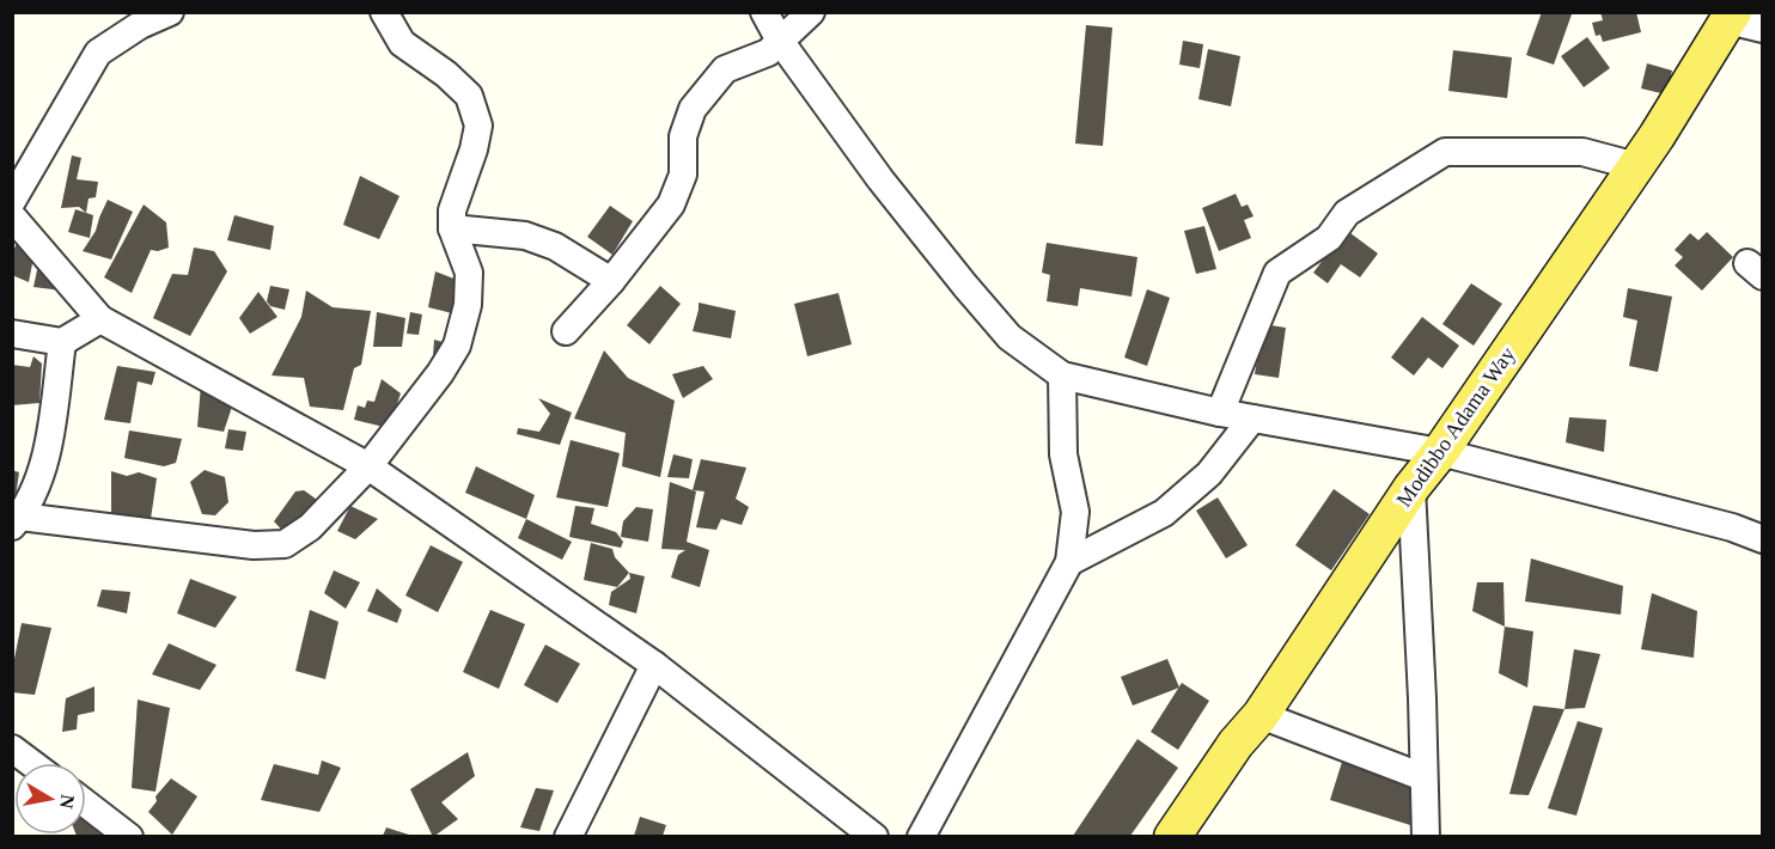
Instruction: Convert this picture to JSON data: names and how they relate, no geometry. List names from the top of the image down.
{
  "streets": {
    "main road": ["Modibbo Adama Way"]
  },
  "north": "right"
}
